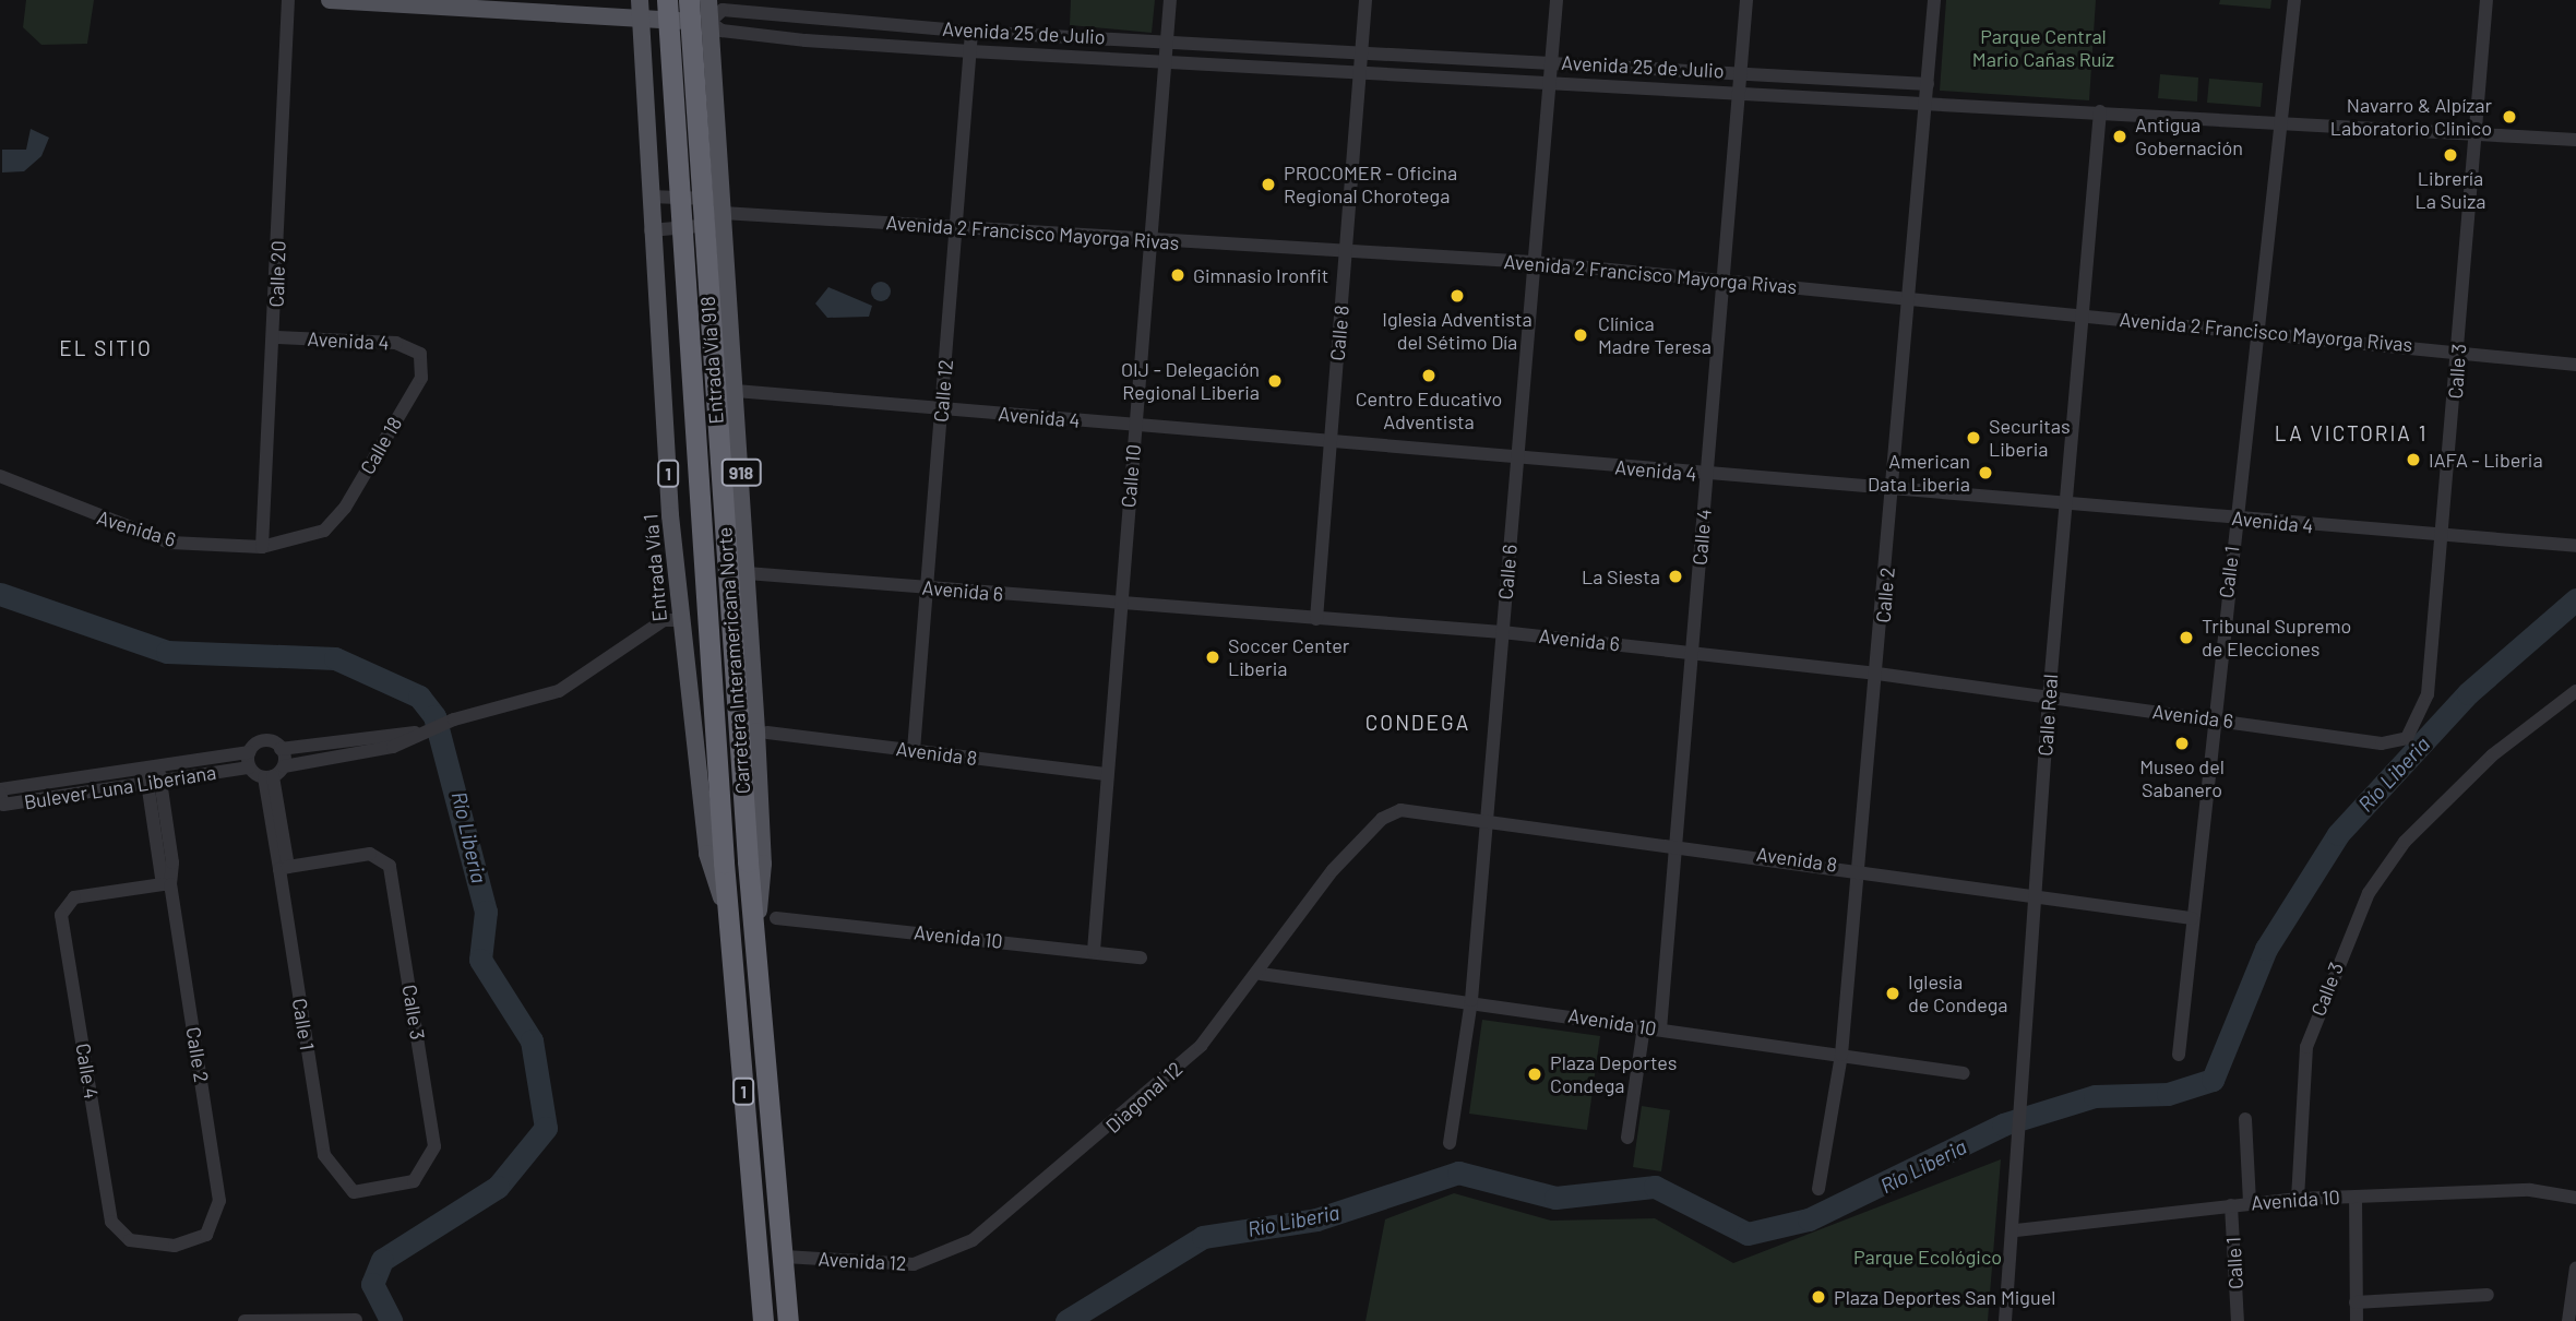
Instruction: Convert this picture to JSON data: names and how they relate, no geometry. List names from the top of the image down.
{
  "streets": {
    "highway": ["1", "Carretera Interamericana Norte"],
    "main road": [
      "Avenida 25 de Julio",
      "Entrada Vía 918",
      "918",
      "Entrada Vía 1"
    ],
    "street": [
      "Avenida 2 Francisco Mayorga Rivas",
      "Calle 20",
      "Calle 8",
      "Avenida 4",
      "Calle 3",
      "Calle 12",
      "Calle 18",
      "Calle 10",
      "Avenida 6",
      "Calle 4",
      "Calle 6",
      "Calle 1",
      "Calle 2",
      "Calle Real",
      "Avenida 8",
      "Bulever Luna Liberiana",
      "Avenida 10",
      "Diagonal 12",
      "Avenida 12"
    ]
  },
  "crossings": [
    ["Avenida 25 de Julio", "Calle 8"],
    ["Avenida 25 de Julio", "Entrada Vía 918"],
    ["Avenida 25 de Julio", "Calle 3"],
    ["Avenida 25 de Julio", "Calle 12"],
    ["Avenida 25 de Julio", "Calle 10"],
    ["Avenida 25 de Julio", "Calle 4"],
    ["Avenida 25 de Julio", "Entrada Vía 1"],
    ["Avenida 25 de Julio", "Calle 6"],
    ["Avenida 25 de Julio", "Calle 1"],
    ["Avenida 25 de Julio", "Calle 2"],
    ["Avenida 25 de Julio", "Calle Real"],
    ["Avenida 2 Francisco Mayorga Rivas", "Calle 8"],
    ["Avenida 2 Francisco Mayorga Rivas", "Entrada Vía 918"],
    ["Avenida 2 Francisco Mayorga Rivas", "Calle 3"],
    ["Avenida 2 Francisco Mayorga Rivas", "Calle 12"],
    ["Avenida 2 Francisco Mayorga Rivas", "Calle 10"],
    ["Avenida 2 Francisco Mayorga Rivas", "Calle 4"],
    ["Avenida 2 Francisco Mayorga Rivas", "Calle 6"],
    ["Avenida 2 Francisco Mayorga Rivas", "Calle 1"],
    ["Avenida 2 Francisco Mayorga Rivas", "Calle 2"],
    ["Avenida 2 Francisco Mayorga Rivas", "Calle Real"],
    ["Calle 20", "Avenida 4"],
    ["Calle 20", "Avenida 6"],
    ["Calle 8", "Avenida 4"],
    ["Calle 8", "Avenida 6"],
    ["Avenida 4", "Entrada Vía 918"],
    ["Avenida 4", "Calle 3"],
    ["Avenida 4", "Calle 12"],
    ["Avenida 4", "Calle 18"],
    ["Avenida 4", "Calle 10"],
    ["Avenida 4", "Calle 4"],
    ["Avenida 4", "Calle 6"],
    ["Avenida 4", "Calle 1"],
    ["Avenida 4", "Calle 2"],
    ["Avenida 4", "Calle Real"],
    ["Entrada Vía 918", "Avenida 6"],
    ["Entrada Vía 918", "Carretera Interamericana Norte"],
    ["Entrada Vía 918", "Avenida 10"],
    ["Calle 3", "Avenida 6"],
    ["Calle 3", "Calle 1"],
    ["Calle 3", "Avenida 10"],
    ["Calle 12", "Avenida 6"],
    ["Calle 12", "Avenida 8"],
    ["Calle 18", "Avenida 6"],
    ["Calle 10", "Avenida 6"],
    ["Calle 10", "Avenida 8"],
    ["Calle 10", "Avenida 10"],
    ["Avenida 6", "Calle 4"],
    ["Avenida 6", "Calle 6"],
    ["Avenida 6", "Calle 1"],
    ["Avenida 6", "Calle 2"],
    ["Avenida 6", "Calle Real"],
    ["Calle 4", "Calle 2"],
    ["Calle 4", "Avenida 8"],
    ["Calle 4", "Avenida 10"],
    ["Entrada Vía 1", "Carretera Interamericana Norte"],
    ["Calle 6", "Avenida 8"],
    ["Calle 6", "Avenida 10"],
    ["Calle 1", "Avenida 8"],
    ["Calle 1", "Avenida 10"],
    ["Calle 2", "Avenida 8"],
    ["Calle 2", "Bulever Luna Liberiana"],
    ["Calle 2", "Avenida 10"],
    ["Carretera Interamericana Norte", "Avenida 10"],
    ["Carretera Interamericana Norte", "Avenida 12"],
    ["Calle Real", "Avenida 8"],
    ["Calle Real", "Avenida 10"],
    ["Avenida 8", "Avenida 10"],
    ["Avenida 8", "Diagonal 12"],
    ["Avenida 10", "Diagonal 12"],
    ["Diagonal 12", "Avenida 12"]
  ],
  "districts": ["EL SITIO", "LA VICTORIA 1", "CONDEGA"],
  "water": ["Río Liberia"],
  "parks": ["Parque Central Mario Cañas Ruíz", "Parque Ecológico"],
  "places": [
    "Navarro & Alpízar Laboratorio Clinico",
    "Antigua Gobernación",
    "Librería La Suiza",
    "PROCOMER - Oficina Regional Chorotega",
    "Gimnasio Ironfit",
    "Iglesia Adventista del Sétimo Día",
    "Clínica Madre Teresa",
    "Centro Educativo Adventista",
    "OIJ - Delegación Regional Liberia",
    "Securitas Liberia",
    "IAFA - Liberia",
    "American Data Liberia",
    "La Siesta",
    "Tribunal Supremo de Elecciones",
    "Soccer Center Liberia",
    "Museo del Sabanero",
    "Iglesia de Condega",
    "Plaza Deportes Condega",
    "Plaza Deportes San Miguel"
  ]
}
